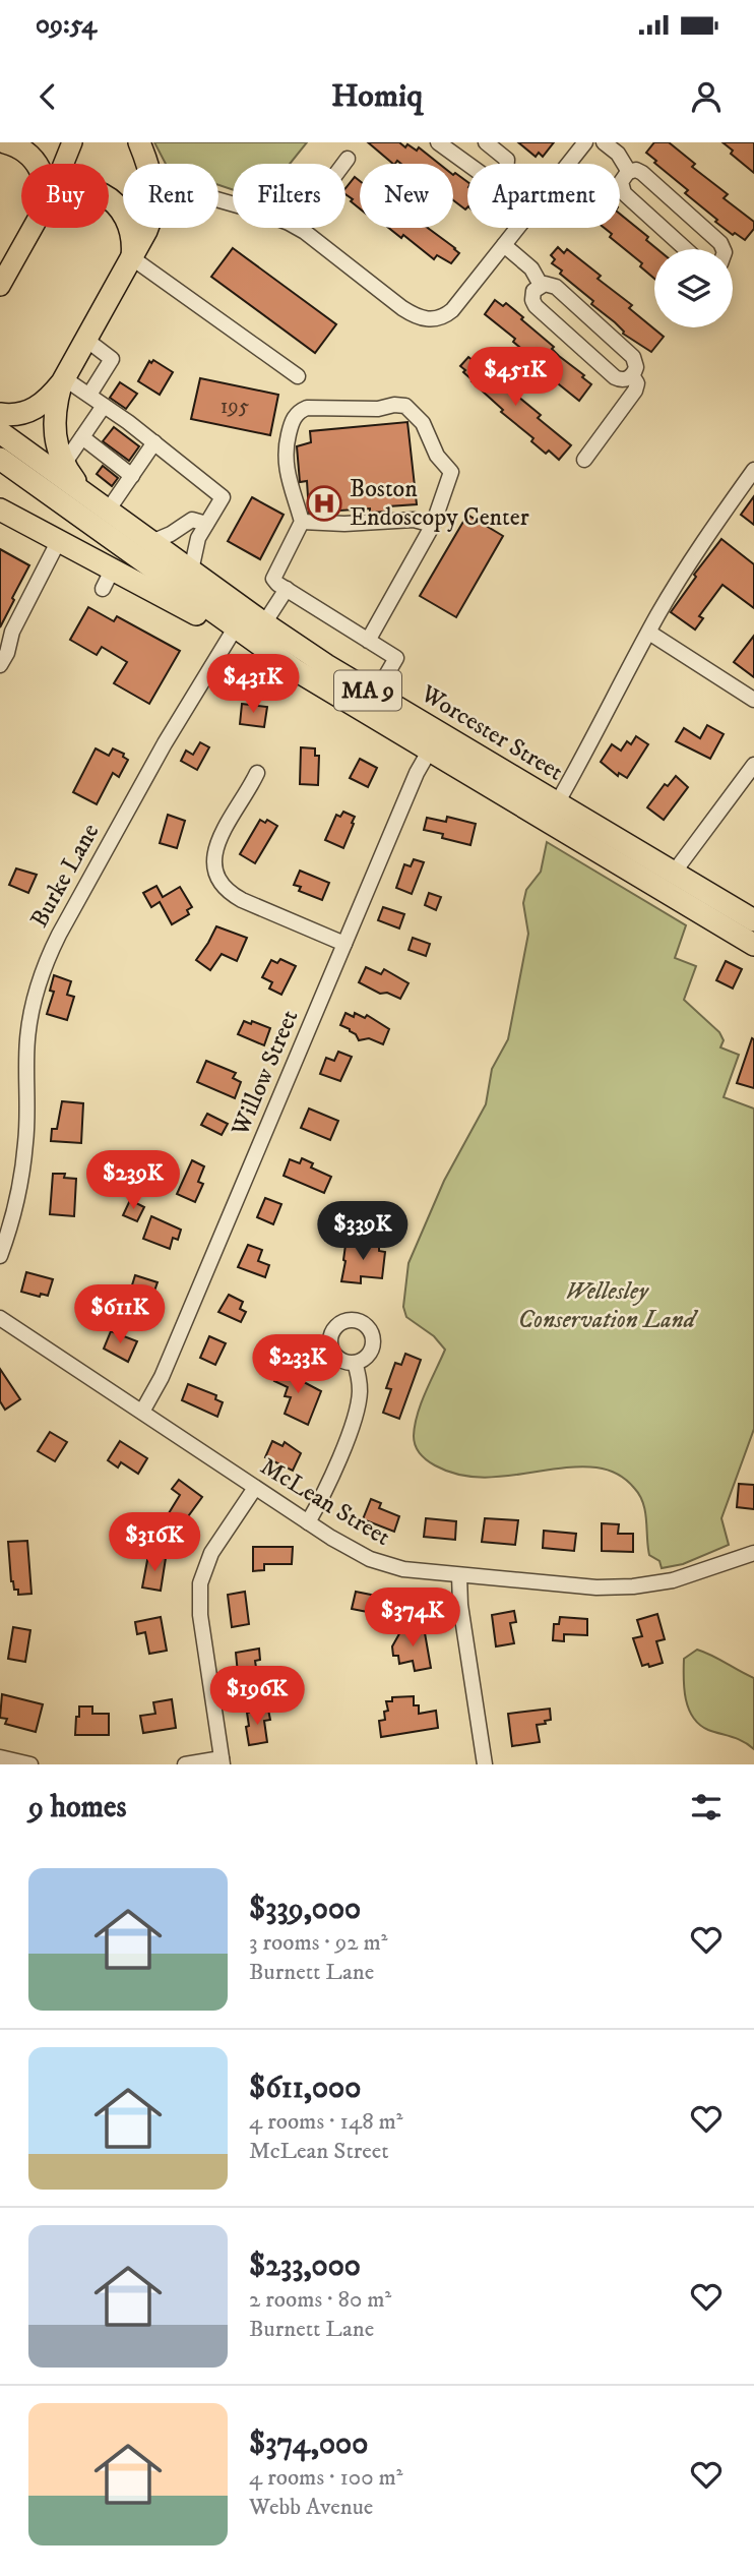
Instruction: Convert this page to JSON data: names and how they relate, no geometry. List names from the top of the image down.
{
  "streets": {
    "highway": ["MA 9", "Worcester Street"],
    "street": ["Burke Lane", "Willow Street", "McLean Street"]
  },
  "crossings": [
    ["Worcester Street", "Burke Lane"],
    ["Worcester Street", "Willow Street"],
    ["Willow Street", "McLean Street"]
  ],
  "parks": ["Wellesley Conservation Land"],
  "places": {
    "hospital": ["Boston Endoscopy Center"]
  },
  "house_numbers": ["195"],
  "page": {
    "status": "09:54",
    "header": "Homiq",
    "chip": [
      "Buy",
      "Rent",
      "Filters",
      "New",
      "Apartment"
    ],
    "price": [
      "$451K",
      "$431K",
      "$239K",
      "$339K",
      "$611K",
      "$233K",
      "$316K",
      "$374K",
      "$196K"
    ],
    "heading": "9 homes",
    "list": [
      {
        "name": "$339,000",
        "note": "3 rooms · 92 m² · Burnett Lane"
      },
      {
        "name": "$611,000",
        "note": "4 rooms · 148 m² · McLean Street"
      },
      {
        "name": "$233,000",
        "note": "2 rooms · 80 m² · Burnett Lane"
      },
      {
        "name": "$374,000",
        "note": "4 rooms · 100 m² · Webb Avenue"
      }
    ]
  }
}
